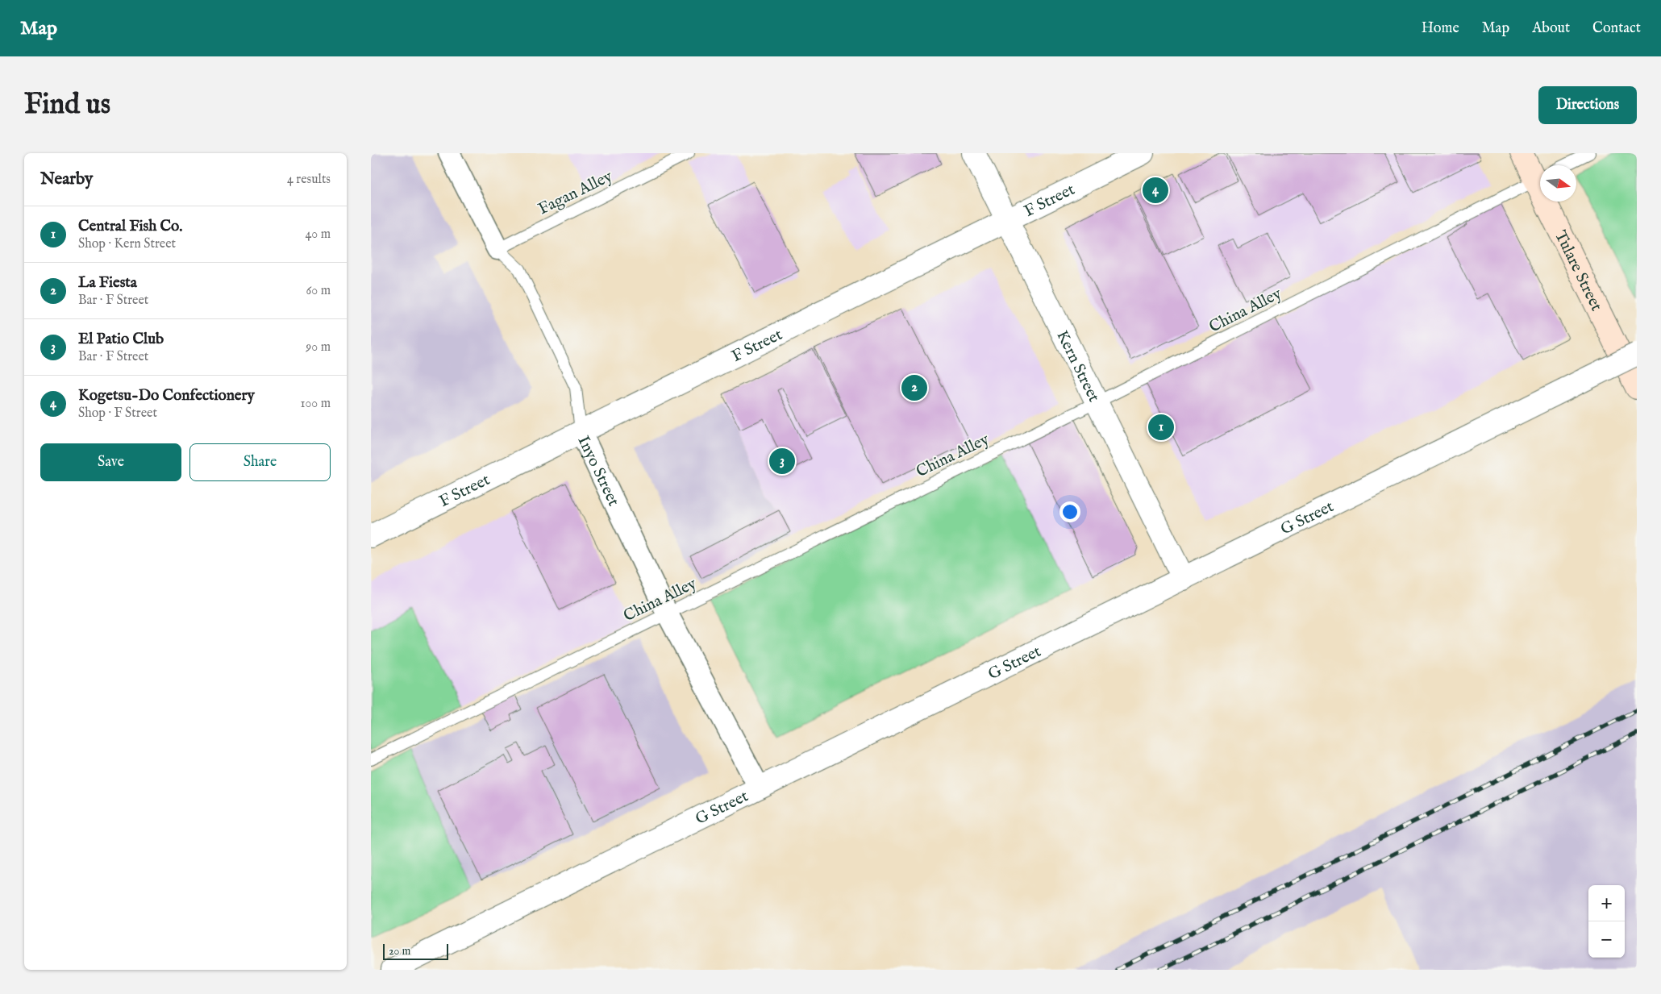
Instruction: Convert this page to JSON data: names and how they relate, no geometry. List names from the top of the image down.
{
  "streets": {
    "main road": ["Tulare Street"],
    "street": [
      "F Street",
      "Kern Street",
      "Inyo Street",
      "G Street"
    ],
    "lane": ["Fagan Alley", "China Alley"]
  },
  "crossings": [
    ["Fagan Alley", "Inyo Street"],
    ["F Street", "Kern Street"],
    ["F Street", "Inyo Street"],
    ["China Alley", "Kern Street"],
    ["China Alley", "Inyo Street"],
    ["Kern Street", "G Street"],
    ["Inyo Street", "G Street"]
  ],
  "scale_bar": "20 m",
  "north": "right",
  "page": {
    "header": "Map",
    "nav": [
      "Home",
      "Map",
      "About",
      "Contact"
    ],
    "buttons": [
      "Directions",
      ["Save", "Share"]
    ],
    "title": "Find us",
    "heading": ["Nearby", "4 results"],
    "pins": [
      "4",
      "2",
      "1",
      "3"
    ],
    "list": [
      {
        "mark": "1",
        "name": "Central Fish Co.",
        "note": "Shop · Kern Street",
        "value": "40 m"
      },
      {
        "mark": "2",
        "name": "La Fiesta",
        "note": "Bar · F Street",
        "value": "60 m"
      },
      {
        "mark": "3",
        "name": "El Patio Club",
        "note": "Bar · F Street",
        "value": "90 m"
      },
      {
        "mark": "4",
        "name": "Kogetsu-Do Confectionery",
        "note": "Shop · F Street",
        "value": "100 m"
      }
    ],
    "map_buttons": ["+", "−"],
    "scale": "20 m"
  }
}
